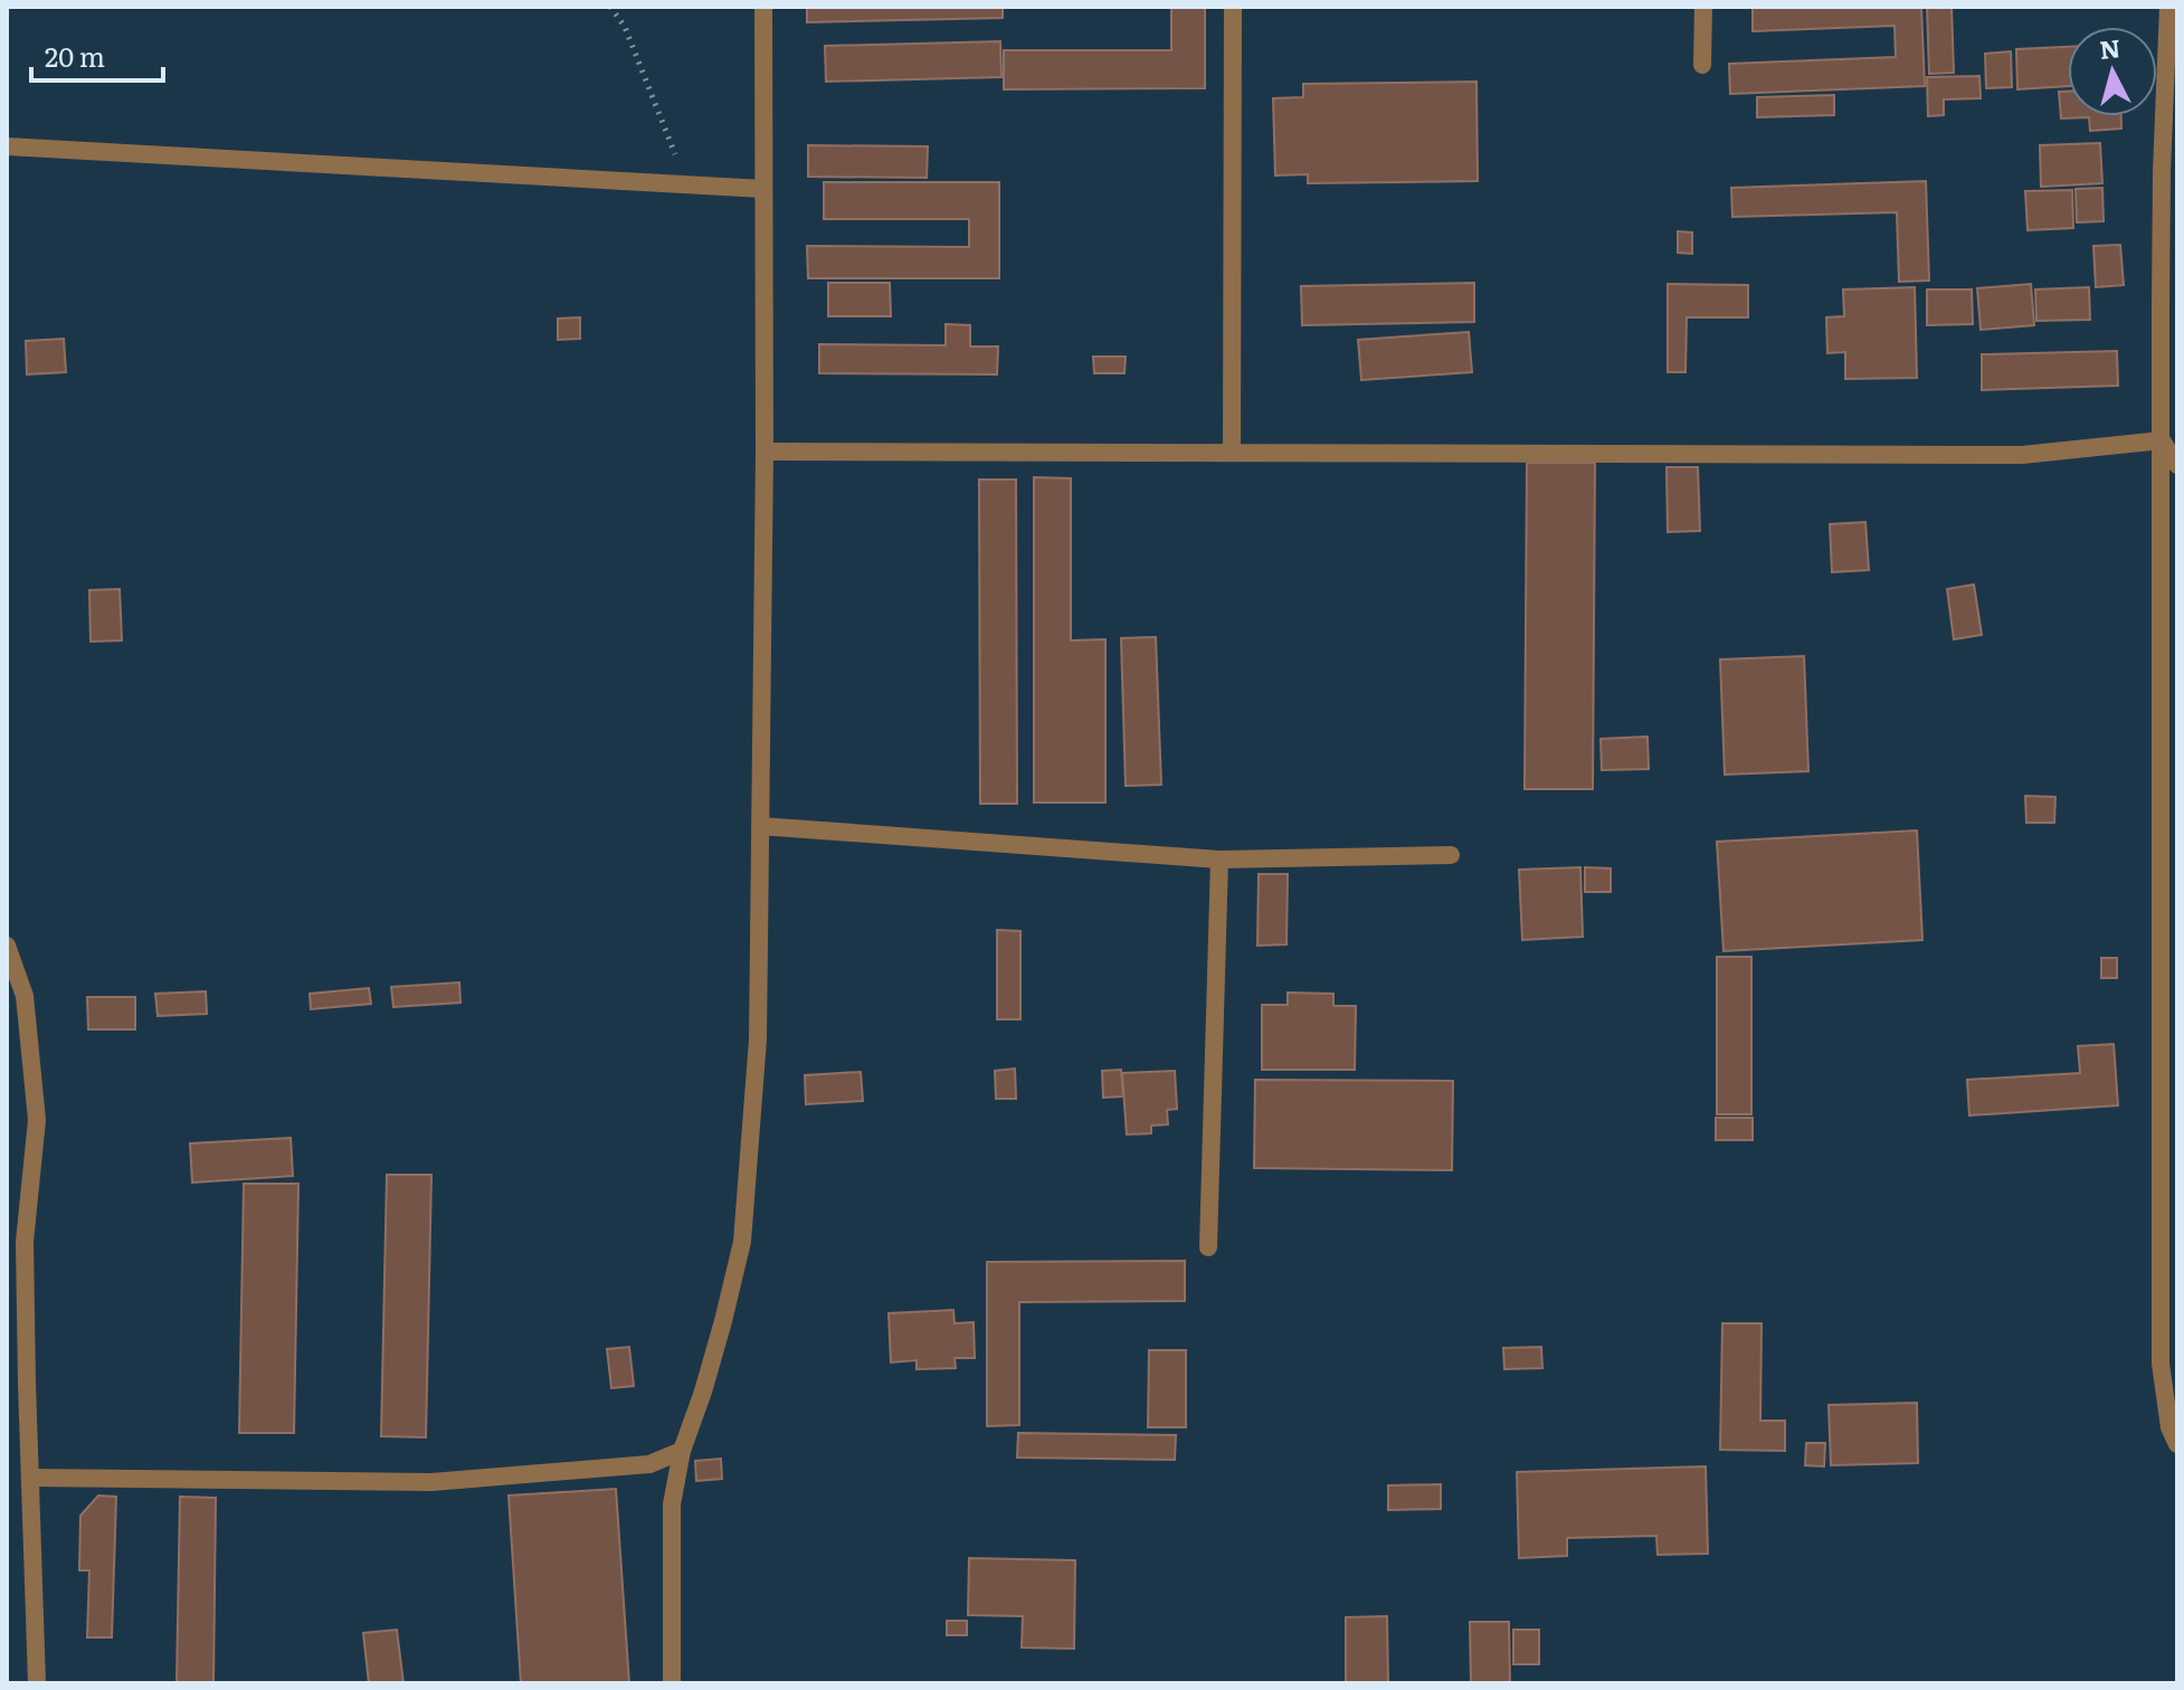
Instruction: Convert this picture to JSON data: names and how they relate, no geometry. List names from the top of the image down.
{
  "scale_bar": "20 m",
  "north": "top"
}
